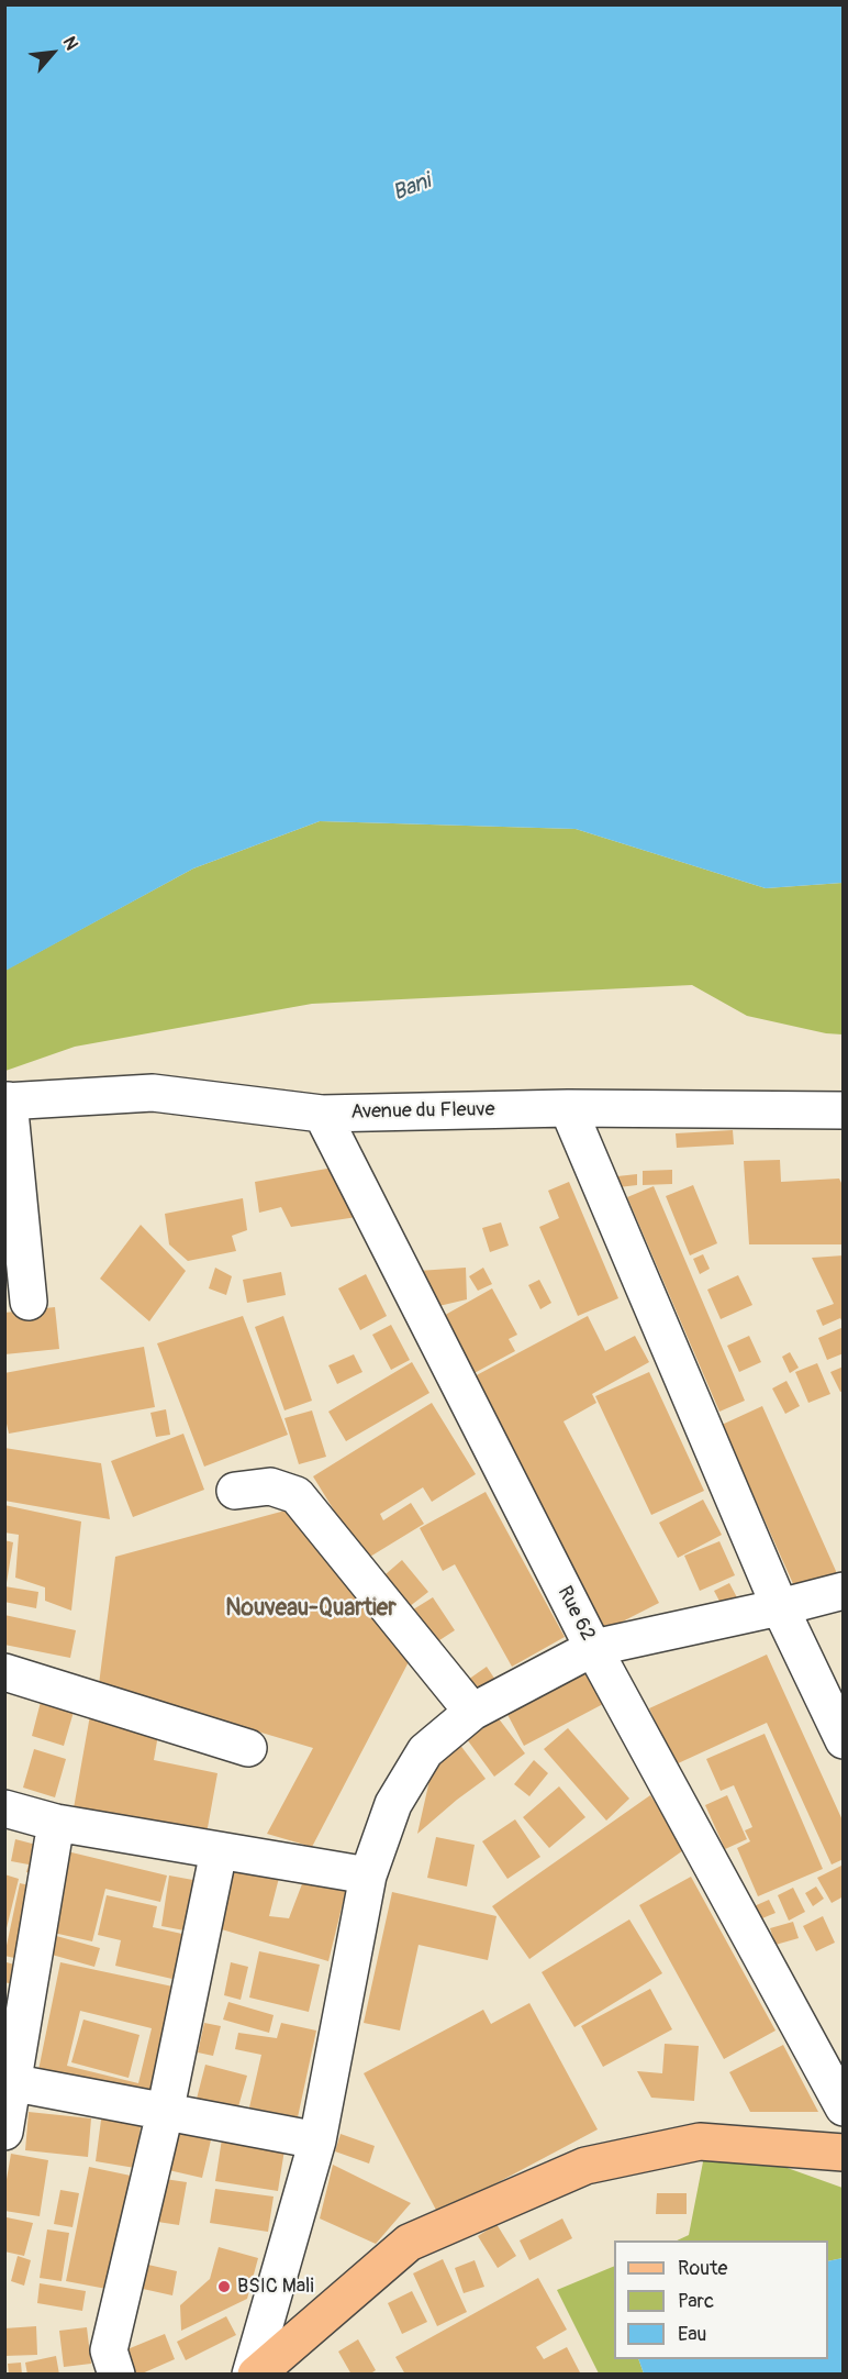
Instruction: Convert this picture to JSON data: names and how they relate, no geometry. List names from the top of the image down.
{
  "streets": {
    "street": ["Avenue du Fleuve", "Rue 62"]
  },
  "crossings": [
    ["Avenue du Fleuve", "Rue 62"]
  ],
  "districts": ["Nouveau-Quartier"],
  "water": ["Bani"],
  "places": ["BSIC Mali"],
  "legend": ["Route", "Parc", "Eau"],
  "north": "top right"
}
